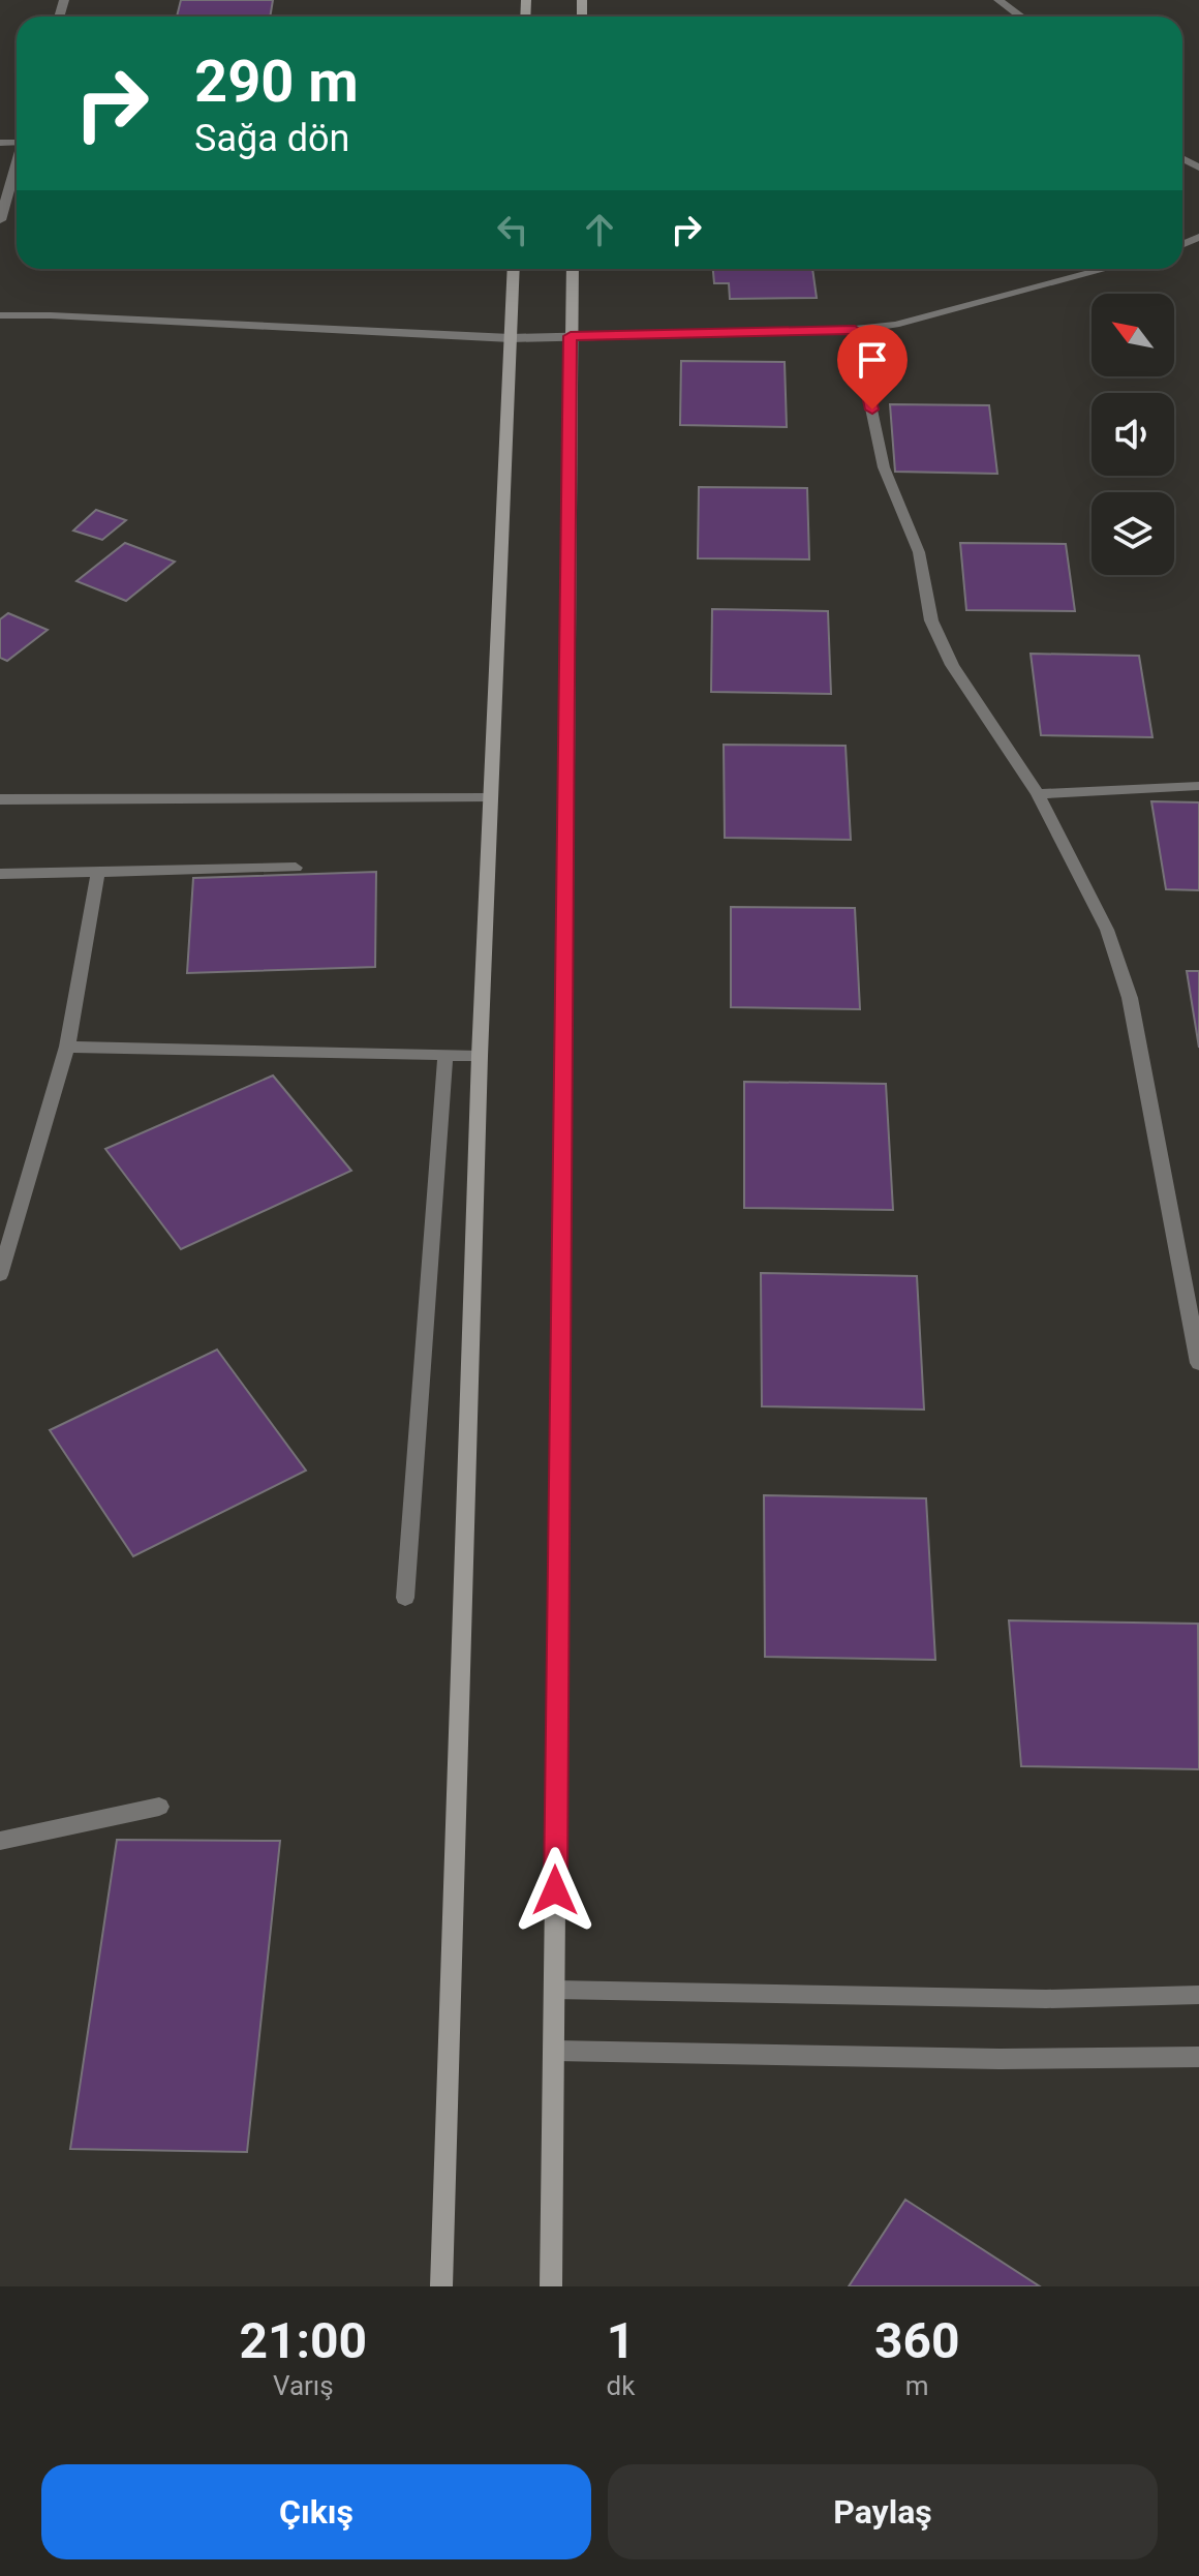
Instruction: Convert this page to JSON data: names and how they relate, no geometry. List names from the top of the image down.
{
  "north": "top left",
  "page": {
    "turn": ["290 m", "Sağa dön"],
    "eta": [
      "21:00",
      "Varış",
      "1",
      "dk",
      "360",
      "m"
    ],
    "buttons": ["Çıkış", "Paylaş"]
  }
}
